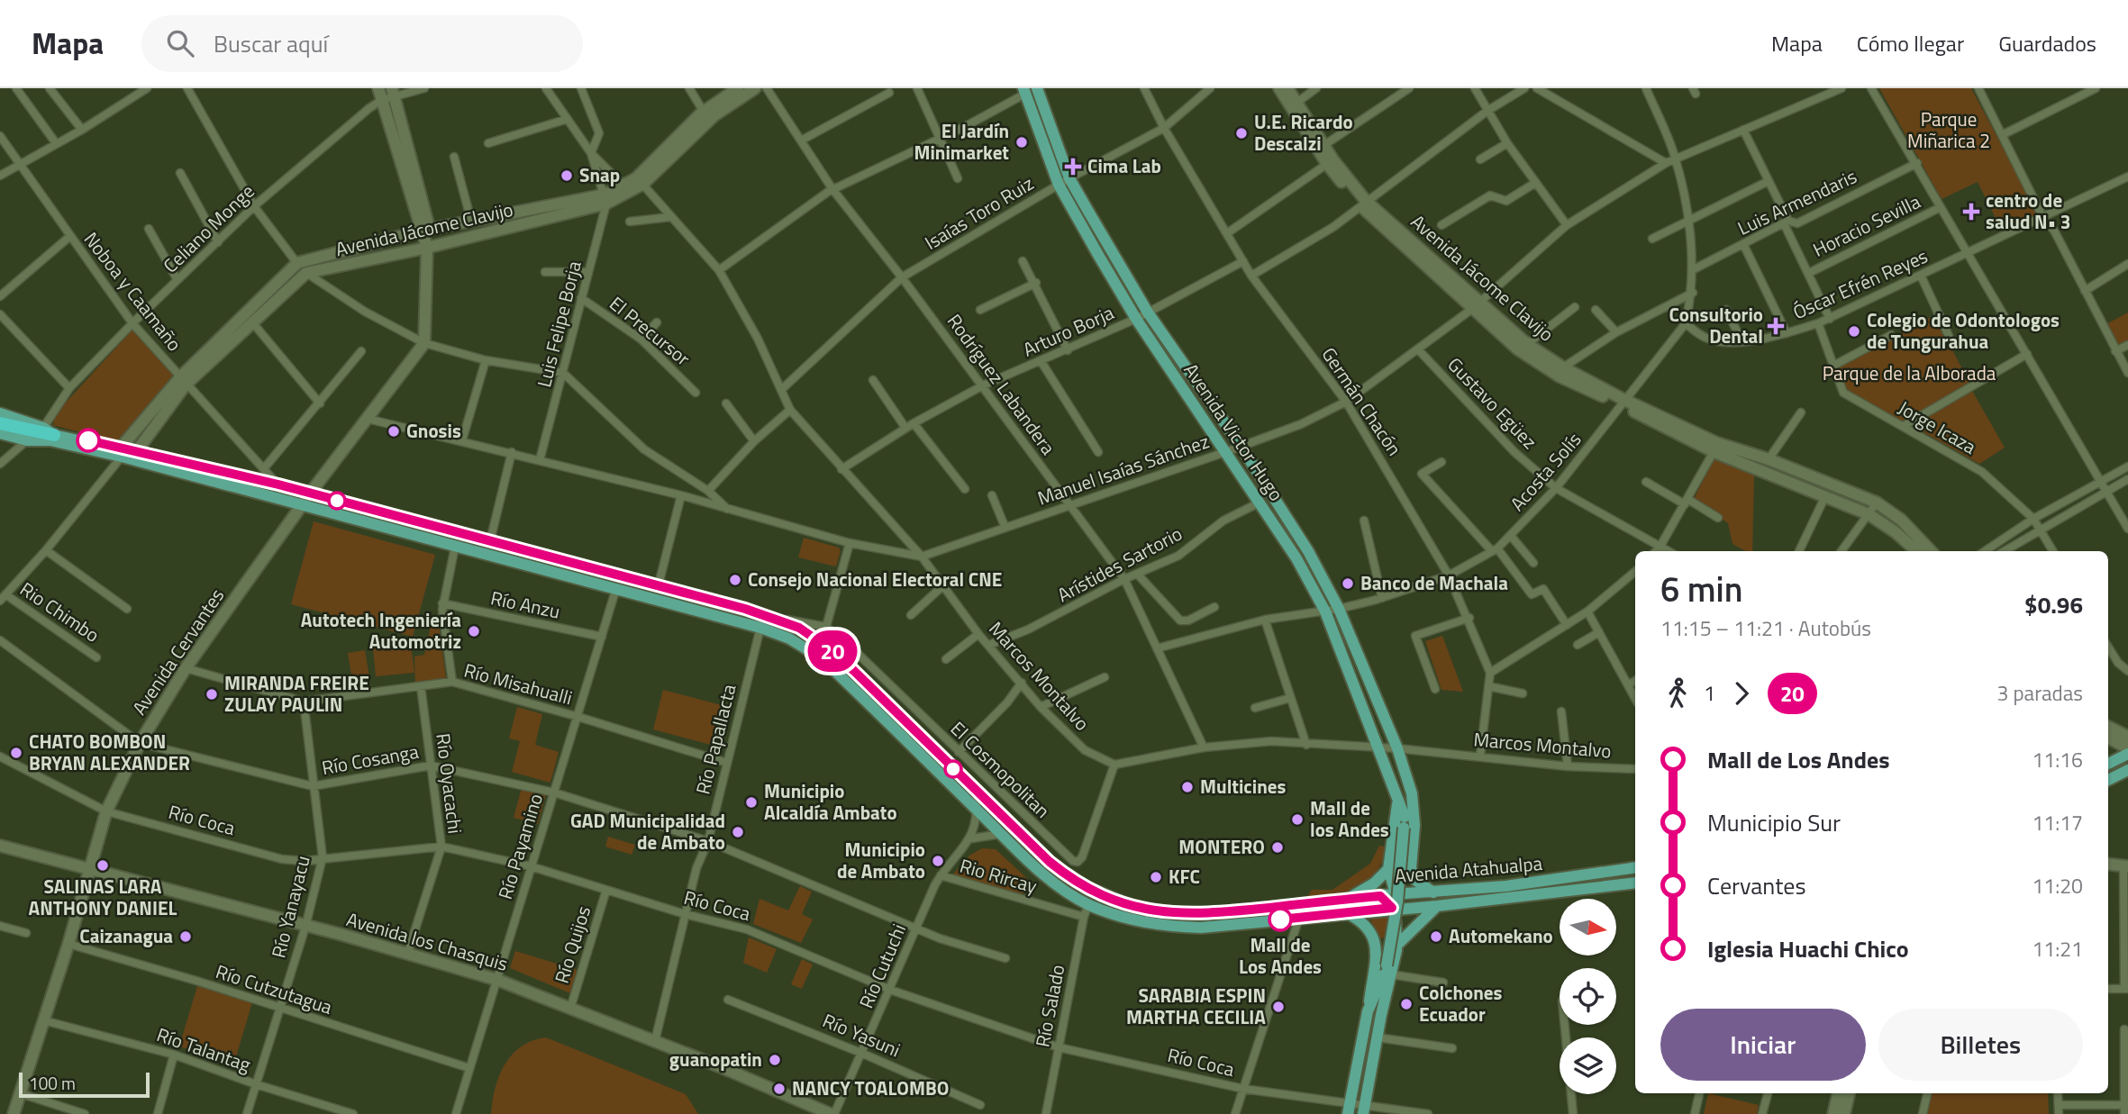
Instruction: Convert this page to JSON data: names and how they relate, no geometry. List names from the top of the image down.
{
  "streets": {
    "main road": ["Avenida Victor Hugo", "Avenida Atahualpa"],
    "street": [
      "Luis Armendaris",
      "Isaías Toro Ruiz",
      "Horacio Sevilla",
      "Celiano Monge",
      "Avenida Jácome Clavijo",
      "Óscar Efrén Reyes",
      "Noboa y Caamaño",
      "Luis Felipe Borja",
      "El Precursor",
      "Arturo Borja",
      "Rodríguez Labandera",
      "Germán Chacón",
      "Gustavo Egüez",
      "Jorge Icaza",
      "Manuel Isaías Sánchez",
      "Acosta Solís",
      "Arístides Sartorio",
      "Río Anzu",
      "Rio Chimbo",
      "Avenida Cervantes",
      "Marcos Montalvo",
      "Río Misahualli",
      "Río Papallacta",
      "Río Cosanga",
      "El Cosmopolitan",
      "Río Oyacachi",
      "Río Coca",
      "Río Payamino",
      "Rio Rircay",
      "Río Yanayacu",
      "Avenida los Chasquis",
      "Río Quijos",
      "Río Cutuchi",
      "Río Cutzutagua",
      "Río Salado",
      "Río Yasuni",
      "Río Talantag"
    ]
  },
  "crossings": [
    ["Luis Armendaris", "Acosta Solís"],
    ["Isaías Toro Ruiz", "Rodríguez Labandera"],
    ["Isaías Toro Ruiz", "Germán Chacón"],
    ["Isaías Toro Ruiz", "Avenida Victor Hugo"],
    ["Isaías Toro Ruiz", "Marcos Montalvo"],
    ["Celiano Monge", "Noboa y Caamaño"],
    ["Celiano Monge", "Avenida Atahualpa"],
    ["Avenida Jácome Clavijo", "Luis Felipe Borja"],
    ["Avenida Jácome Clavijo", "Manuel Isaías Sánchez"],
    ["Avenida Jácome Clavijo", "Acosta Solís"],
    ["Avenida Jácome Clavijo", "Marcos Montalvo"],
    ["Óscar Efrén Reyes", "Jorge Icaza"],
    ["Óscar Efrén Reyes", "Acosta Solís"],
    ["Noboa y Caamaño", "Avenida Atahualpa"],
    ["Luis Felipe Borja", "El Precursor"],
    ["Arturo Borja", "Rodríguez Labandera"],
    ["Arturo Borja", "Germán Chacón"],
    ["Arturo Borja", "Avenida Victor Hugo"],
    ["Arturo Borja", "Marcos Montalvo"],
    ["Rodríguez Labandera", "Manuel Isaías Sánchez"],
    ["Rodríguez Labandera", "Acosta Solís"],
    ["Rodríguez Labandera", "Arístides Sartorio"],
    ["Rodríguez Labandera", "Marcos Montalvo"],
    ["Germán Chacón", "Manuel Isaías Sánchez"],
    ["Germán Chacón", "Acosta Solís"],
    ["Germán Chacón", "Marcos Montalvo"],
    ["Gustavo Egüez", "Manuel Isaías Sánchez"],
    ["Gustavo Egüez", "Acosta Solís"],
    ["Avenida Victor Hugo", "Manuel Isaías Sánchez"],
    ["Avenida Victor Hugo", "Acosta Solís"],
    ["Avenida Victor Hugo", "Arístides Sartorio"],
    ["Avenida Victor Hugo", "Marcos Montalvo"],
    ["Avenida Victor Hugo", "Río Coca"],
    ["Avenida Victor Hugo", "Avenida Atahualpa"],
    ["Manuel Isaías Sánchez", "Acosta Solís"],
    ["Manuel Isaías Sánchez", "Marcos Montalvo"],
    ["Arístides Sartorio", "Marcos Montalvo"],
    ["Río Anzu", "Río Payamino"],
    ["Avenida Cervantes", "Río Misahualli"],
    ["Avenida Cervantes", "Río Cosanga"],
    ["Avenida Cervantes", "Río Coca"],
    ["Avenida Cervantes", "Avenida Atahualpa"],
    ["Avenida Cervantes", "Avenida los Chasquis"],
    ["Avenida Cervantes", "Río Cutzutagua"],
    ["Avenida Cervantes", "Río Talantag"],
    ["Marcos Montalvo", "El Cosmopolitan"],
    ["Río Misahualli", "Río Papallacta"],
    ["Río Misahualli", "Río Oyacachi"],
    ["Río Misahualli", "Río Payamino"],
    ["Río Misahualli", "Río Yanayacu"],
    ["Río Papallacta", "Río Cosanga"],
    ["Río Papallacta", "Río Coca"],
    ["Río Papallacta", "Avenida Atahualpa"],
    ["Río Papallacta", "Avenida los Chasquis"],
    ["Río Cosanga", "Río Oyacachi"],
    ["Río Cosanga", "Río Payamino"],
    ["Río Cosanga", "Río Yanayacu"],
    ["Río Cosanga", "Río Cutuchi"],
    ["Río Oyacachi", "Río Coca"],
    ["Río Oyacachi", "Avenida los Chasquis"],
    ["Río Coca", "Río Payamino"],
    ["Río Coca", "Río Yanayacu"],
    ["Río Coca", "Río Quijos"],
    ["Río Coca", "Río Cutuchi"],
    ["Río Coca", "Río Salado"],
    ["Río Payamino", "Avenida Atahualpa"],
    ["Río Payamino", "Avenida los Chasquis"],
    ["Río Payamino", "Río Cutzutagua"],
    ["Avenida Atahualpa", "Río Cutuchi"],
    ["Avenida Atahualpa", "Río Salado"],
    ["Rio Rircay", "Río Cutuchi"],
    ["Rio Rircay", "Río Salado"],
    ["Río Yanayacu", "Avenida los Chasquis"],
    ["Río Yanayacu", "Río Cutzutagua"],
    ["Río Yanayacu", "Río Talantag"],
    ["Avenida los Chasquis", "Río Quijos"],
    ["Avenida los Chasquis", "Río Cutuchi"],
    ["Río Cutuchi", "Río Yasuni"]
  ],
  "parks": ["Parque Miñarica 2", "Parque de la Alborada"],
  "places": {
    "other": [
      "U.E. Ricardo Descalzi",
      "El Jardín Minimarket",
      "Snap",
      "Colegio de Odontologos de Tungurahua",
      "Gnosis",
      "Consejo Nacional Electoral CNE",
      "Banco de Machala",
      "Autotech Ingeniería Automotriz",
      "MIRANDA FREIRE ZULAY PAULIN",
      "CHATO BOMBON BRYAN ALEXANDER",
      "Multicines",
      "Municipio Alcaldía Ambato",
      "Mall de los Andes",
      "GAD Municipalidad de Ambato",
      "MONTERO",
      "Municipio de Ambato",
      "SALINAS LARA ANTHONY DANIEL",
      "KFC",
      "Mall de Los Andes",
      "Caizanagua",
      "Automekano",
      "Colchones Ecuador",
      "SARABIA ESPIN MARTHA CECILIA",
      "guanopatin",
      "NANCY TOALOMBO"
    ],
    "health": ["Cima Lab", "centro de salud N• 3", "Consultorio Dental"]
  },
  "lines": ["bus line 20"],
  "scale_bar": "100 m",
  "north": "right",
  "page": {
    "header": "Mapa",
    "search": "Buscar aquí",
    "nav": ["Mapa", "Cómo llegar", "Guardados"],
    "on_map": "20",
    "heading": ["6 min", "11:15 – 11:21 · Autobús", "$0.96"],
    "legs": ["1", "20", "3 paradas"],
    "list": [
      {
        "name": "Mall de Los Andes",
        "value": "11:16"
      },
      {
        "name": "Municipio Sur",
        "value": "11:17"
      },
      {
        "name": "Cervantes",
        "value": "11:20"
      },
      {
        "name": "Iglesia Huachi Chico",
        "value": "11:21"
      }
    ],
    "buttons": ["Iniciar", "Billetes"],
    "scale": "100 m"
  }
}
